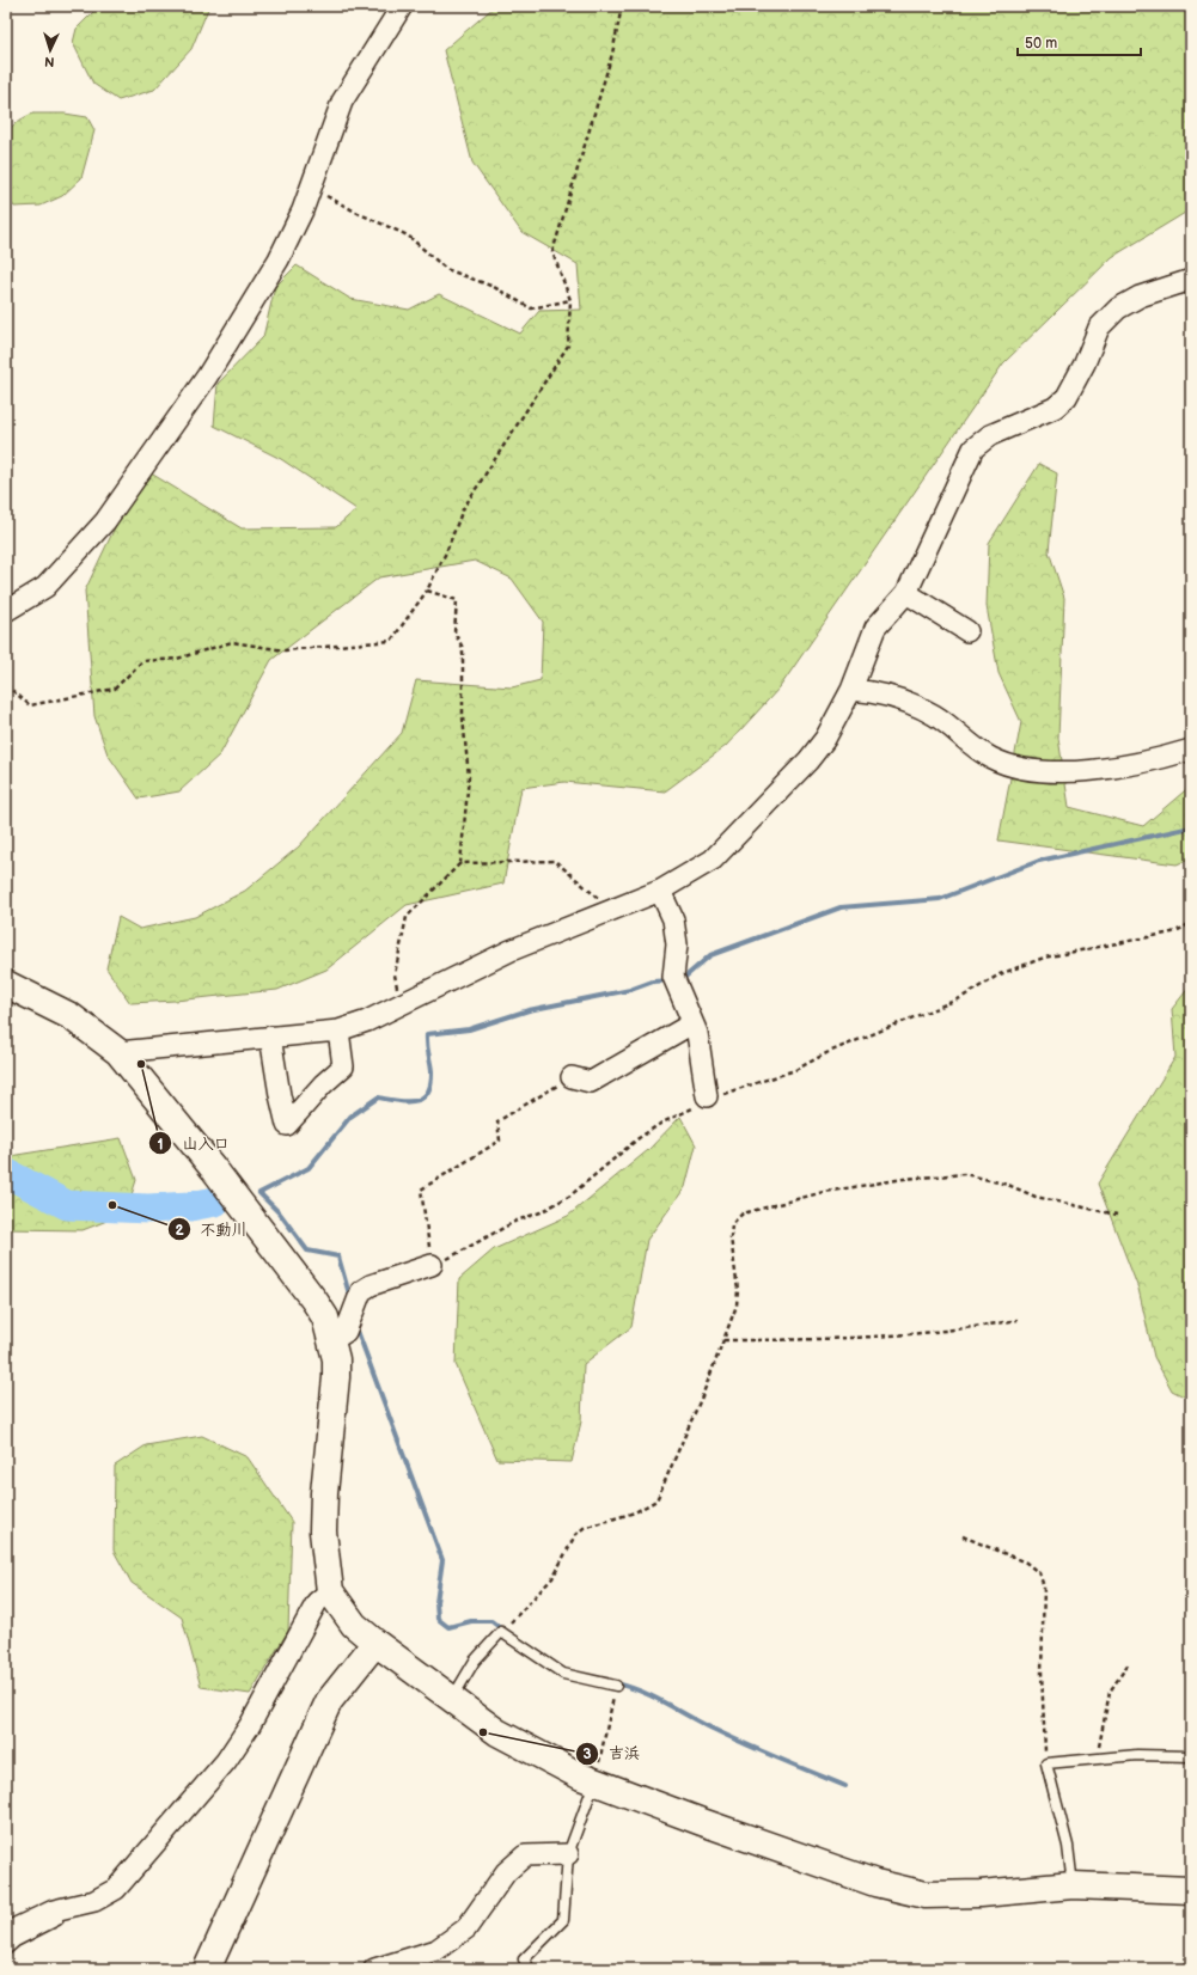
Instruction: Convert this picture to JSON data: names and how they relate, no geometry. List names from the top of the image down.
{
  "places": ["山入口", "不動川", "吉浜"],
  "scale_bar": "50 m",
  "north": "bottom"
}
